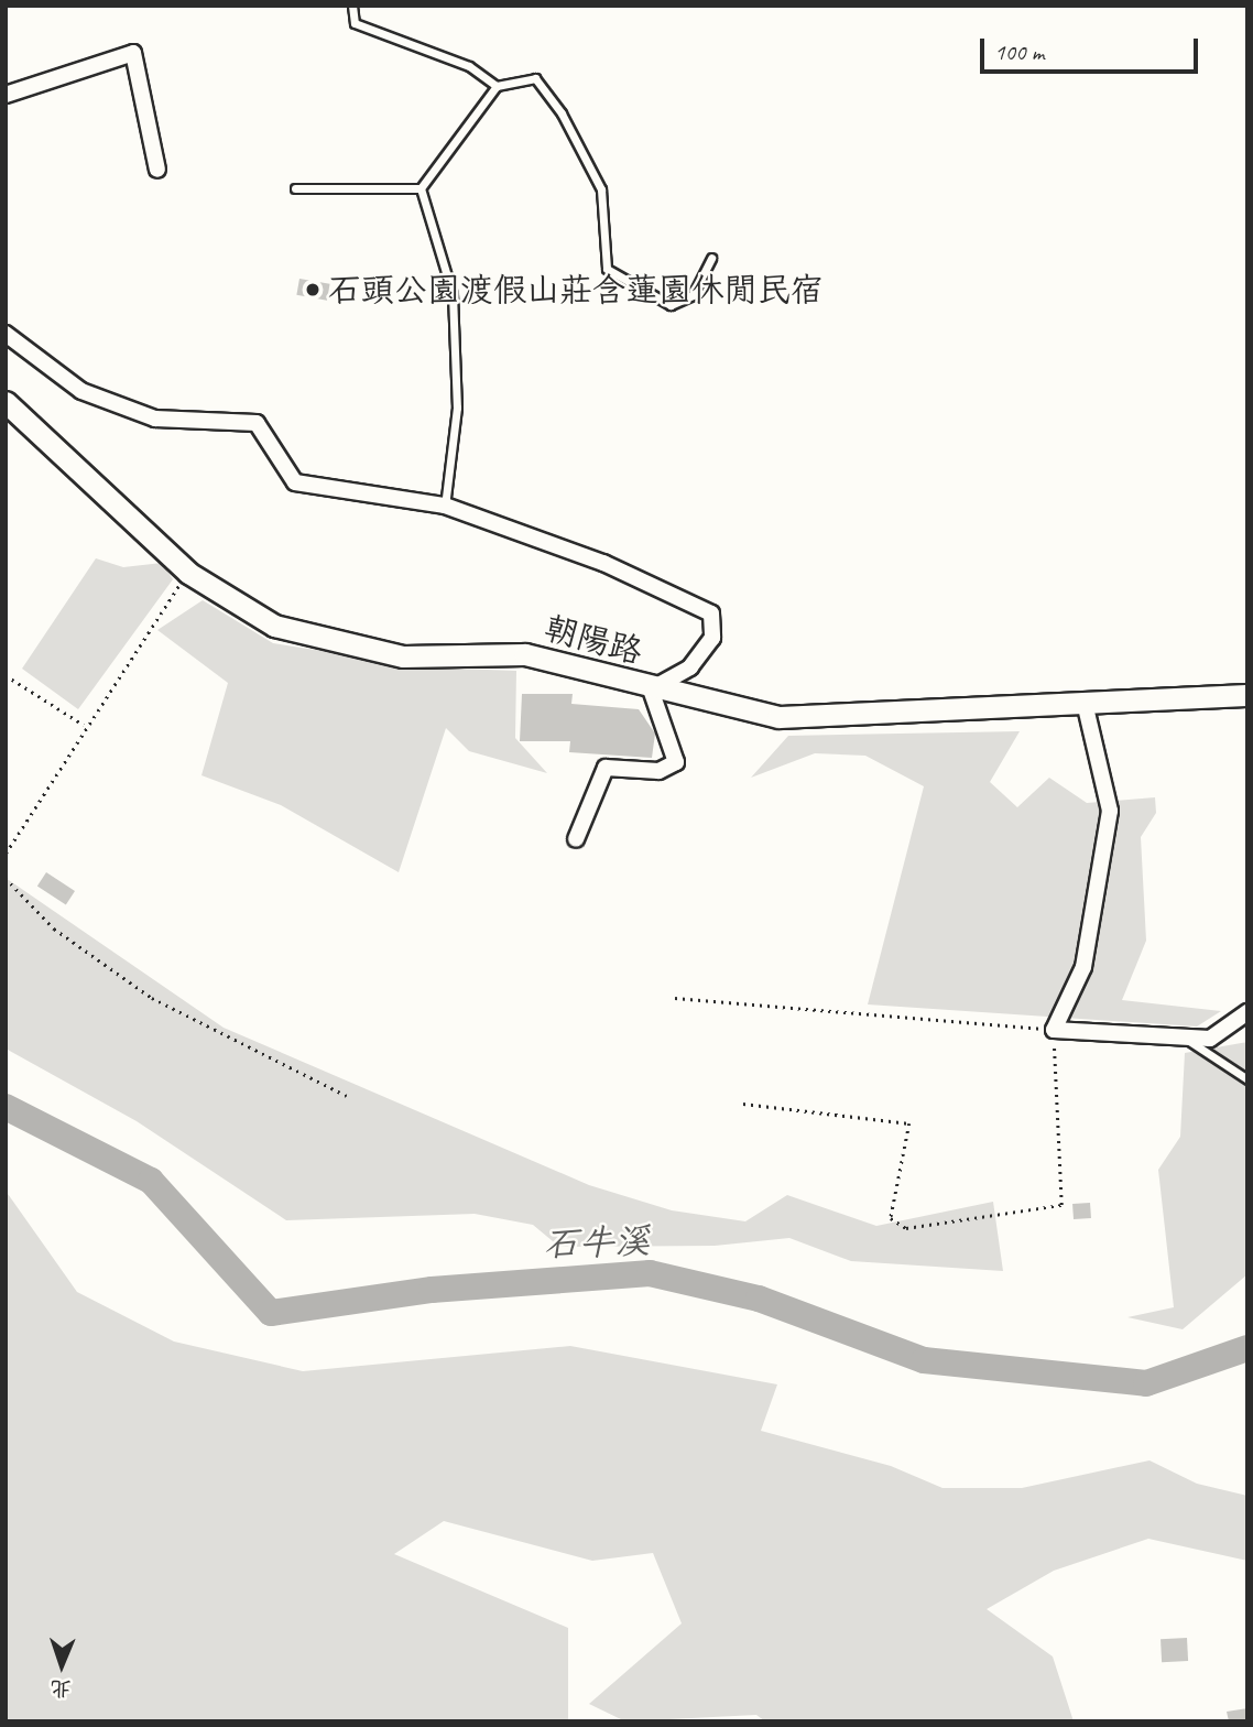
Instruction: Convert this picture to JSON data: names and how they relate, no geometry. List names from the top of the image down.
{
  "streets": {
    "main road": ["朝陽路"]
  },
  "water": ["石牛溪"],
  "places": ["石頭公園渡假山莊含蓮園休閒民宿"],
  "scale_bar": "100 m",
  "north": "bottom"
}
